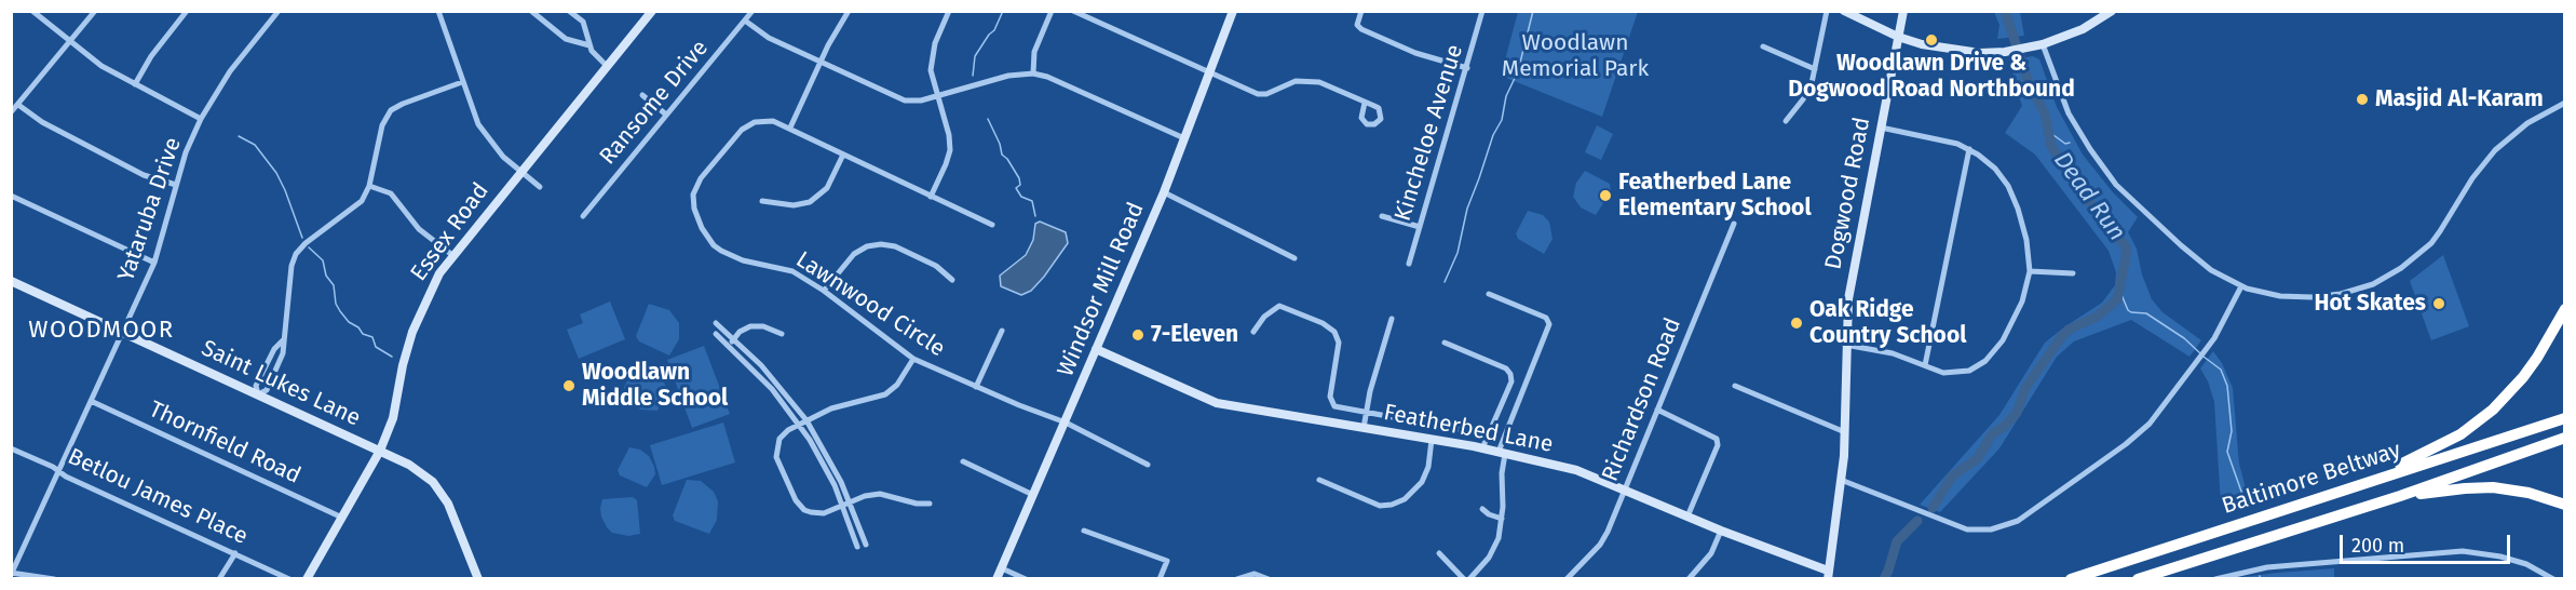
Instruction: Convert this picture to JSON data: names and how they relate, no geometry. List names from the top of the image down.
{
  "streets": {
    "highway": ["Baltimore Beltway"],
    "street": [
      "Ransome Drive",
      "Kincheloe Avenue",
      "Dogwood Road",
      "Yataruba Drive",
      "Essex Road",
      "Windsor Mill Road",
      "Lawnwood Circle",
      "Saint Lukes Lane",
      "Richardson Road",
      "Featherbed Lane",
      "Thornfield Road",
      "Betlou James Place"
    ]
  },
  "crossings": [
    ["Dogwood Road", "Featherbed Lane"],
    ["Yataruba Drive", "Saint Lukes Lane"],
    ["Yataruba Drive", "Thornfield Road"],
    ["Yataruba Drive", "Betlou James Place"],
    ["Essex Road", "Saint Lukes Lane"],
    ["Essex Road", "Thornfield Road"],
    ["Windsor Mill Road", "Lawnwood Circle"],
    ["Windsor Mill Road", "Featherbed Lane"],
    ["Richardson Road", "Featherbed Lane"]
  ],
  "districts": ["WOODMOOR"],
  "water": ["Dead Run"],
  "parks": ["Woodlawn Memorial Park"],
  "places": [
    "Woodlawn Drive & Dogwood Road Northbound",
    "Masjid Al-Karam",
    "Featherbed Lane Elementary School",
    "Hot Skates",
    "Oak Ridge Country School",
    "7-Eleven",
    "Woodlawn Middle School"
  ],
  "scale_bar": "200 m"
}
